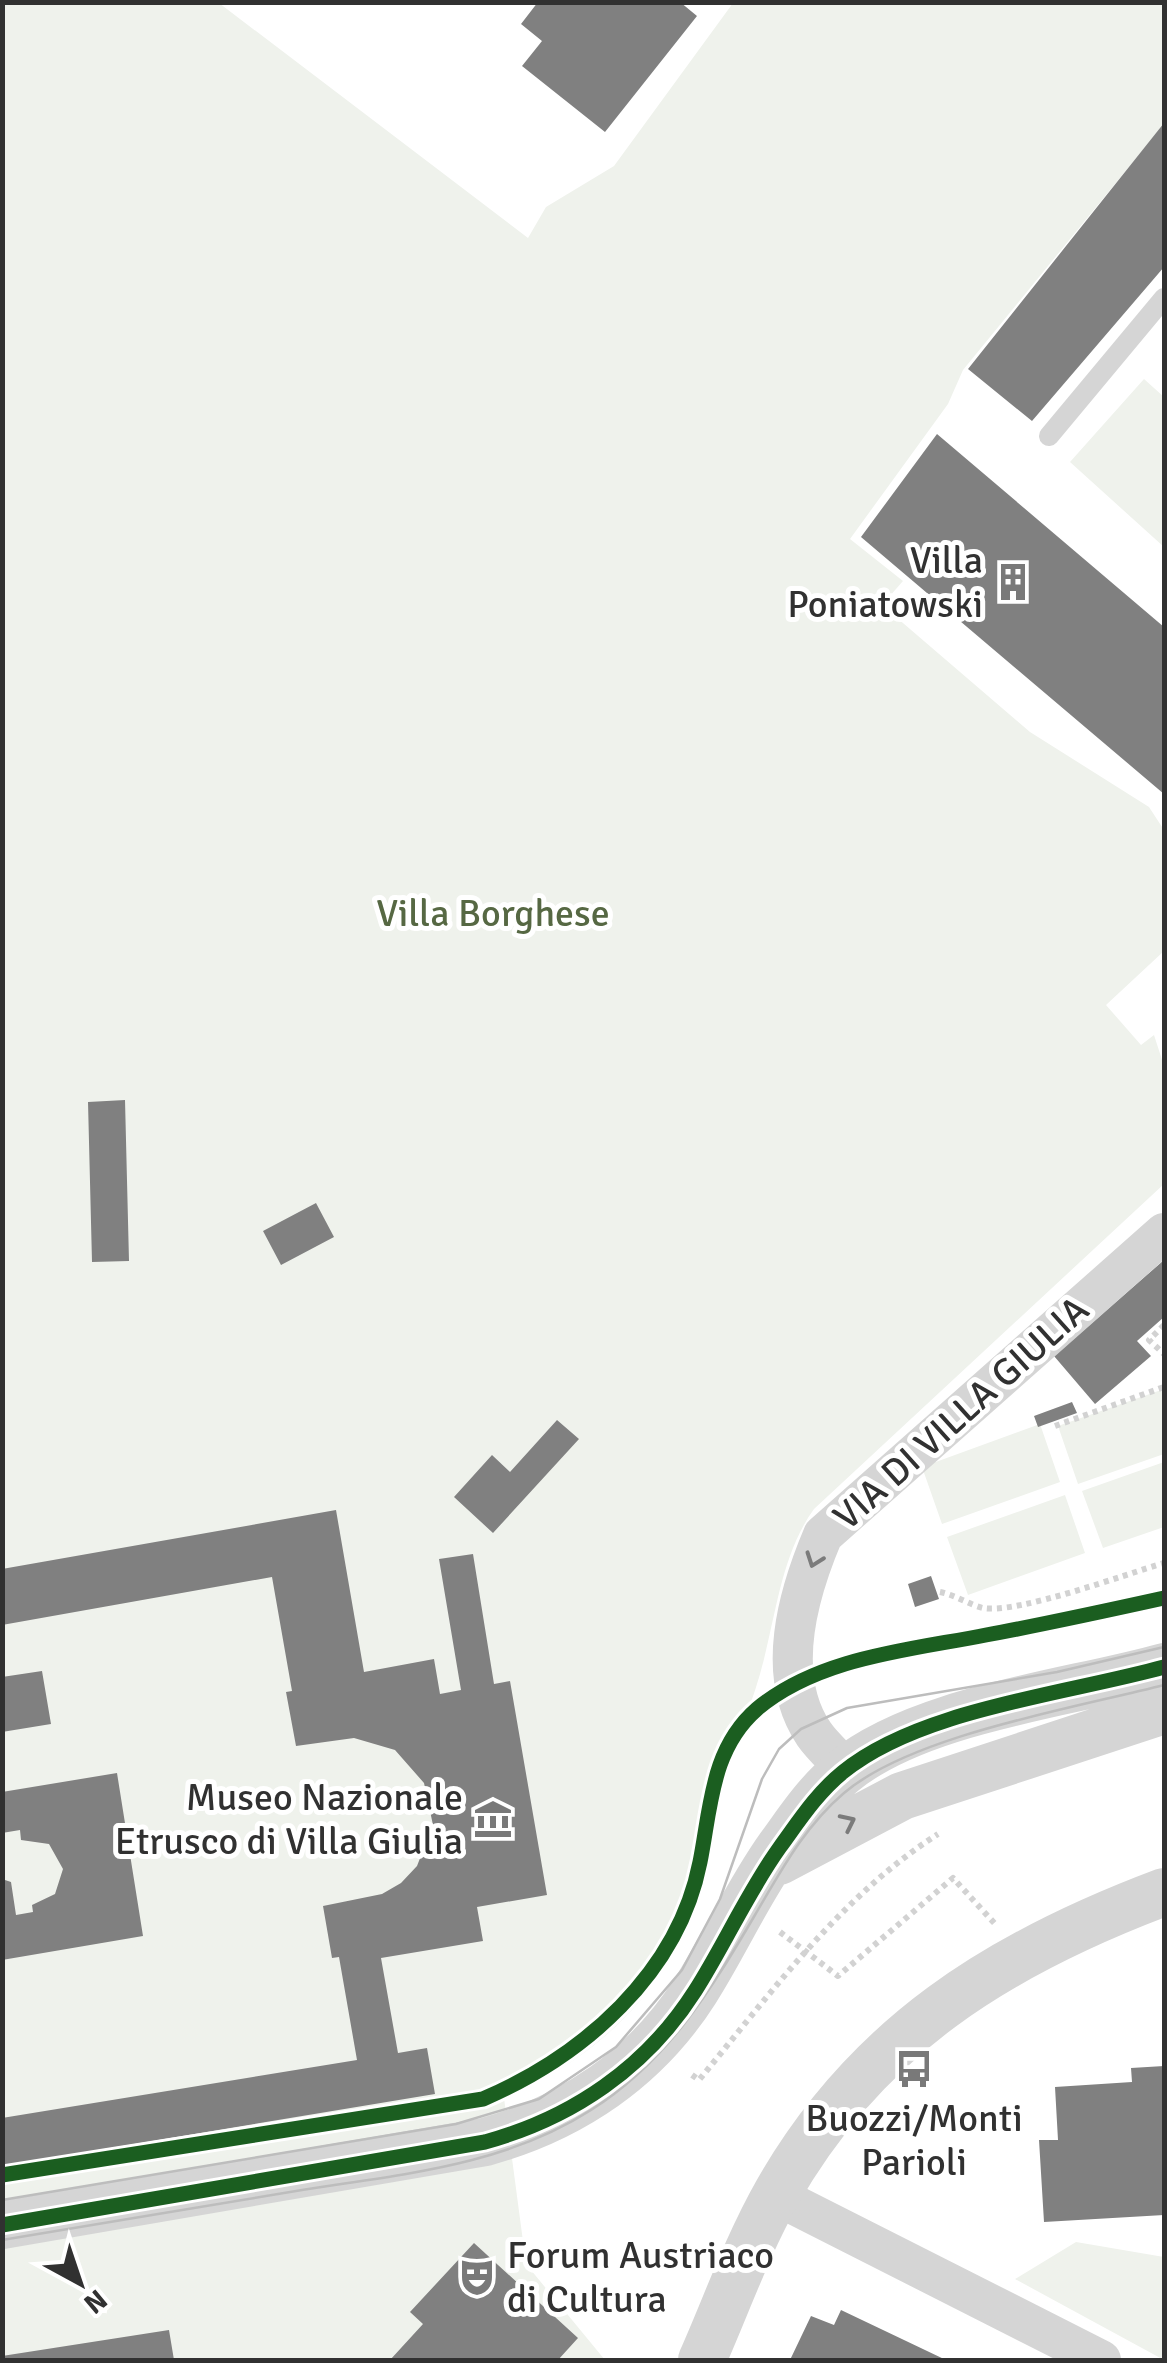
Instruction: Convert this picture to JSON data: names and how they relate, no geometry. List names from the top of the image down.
{
  "streets": {
    "street": ["VIA DI VILLA GIULIA"]
  },
  "one_way": ["VIA DI VILLA GIULIA"],
  "parks": ["Villa Borghese"],
  "places": {
    "building": ["Villa Poniatowski"],
    "museum": ["Museo Nazionale Etrusco di Villa Giulia"],
    "bus stop": ["Buozzi/Monti Parioli"],
    "theatre": ["Forum Austriaco di Cultura"]
  },
  "north": "bottom right"
}
